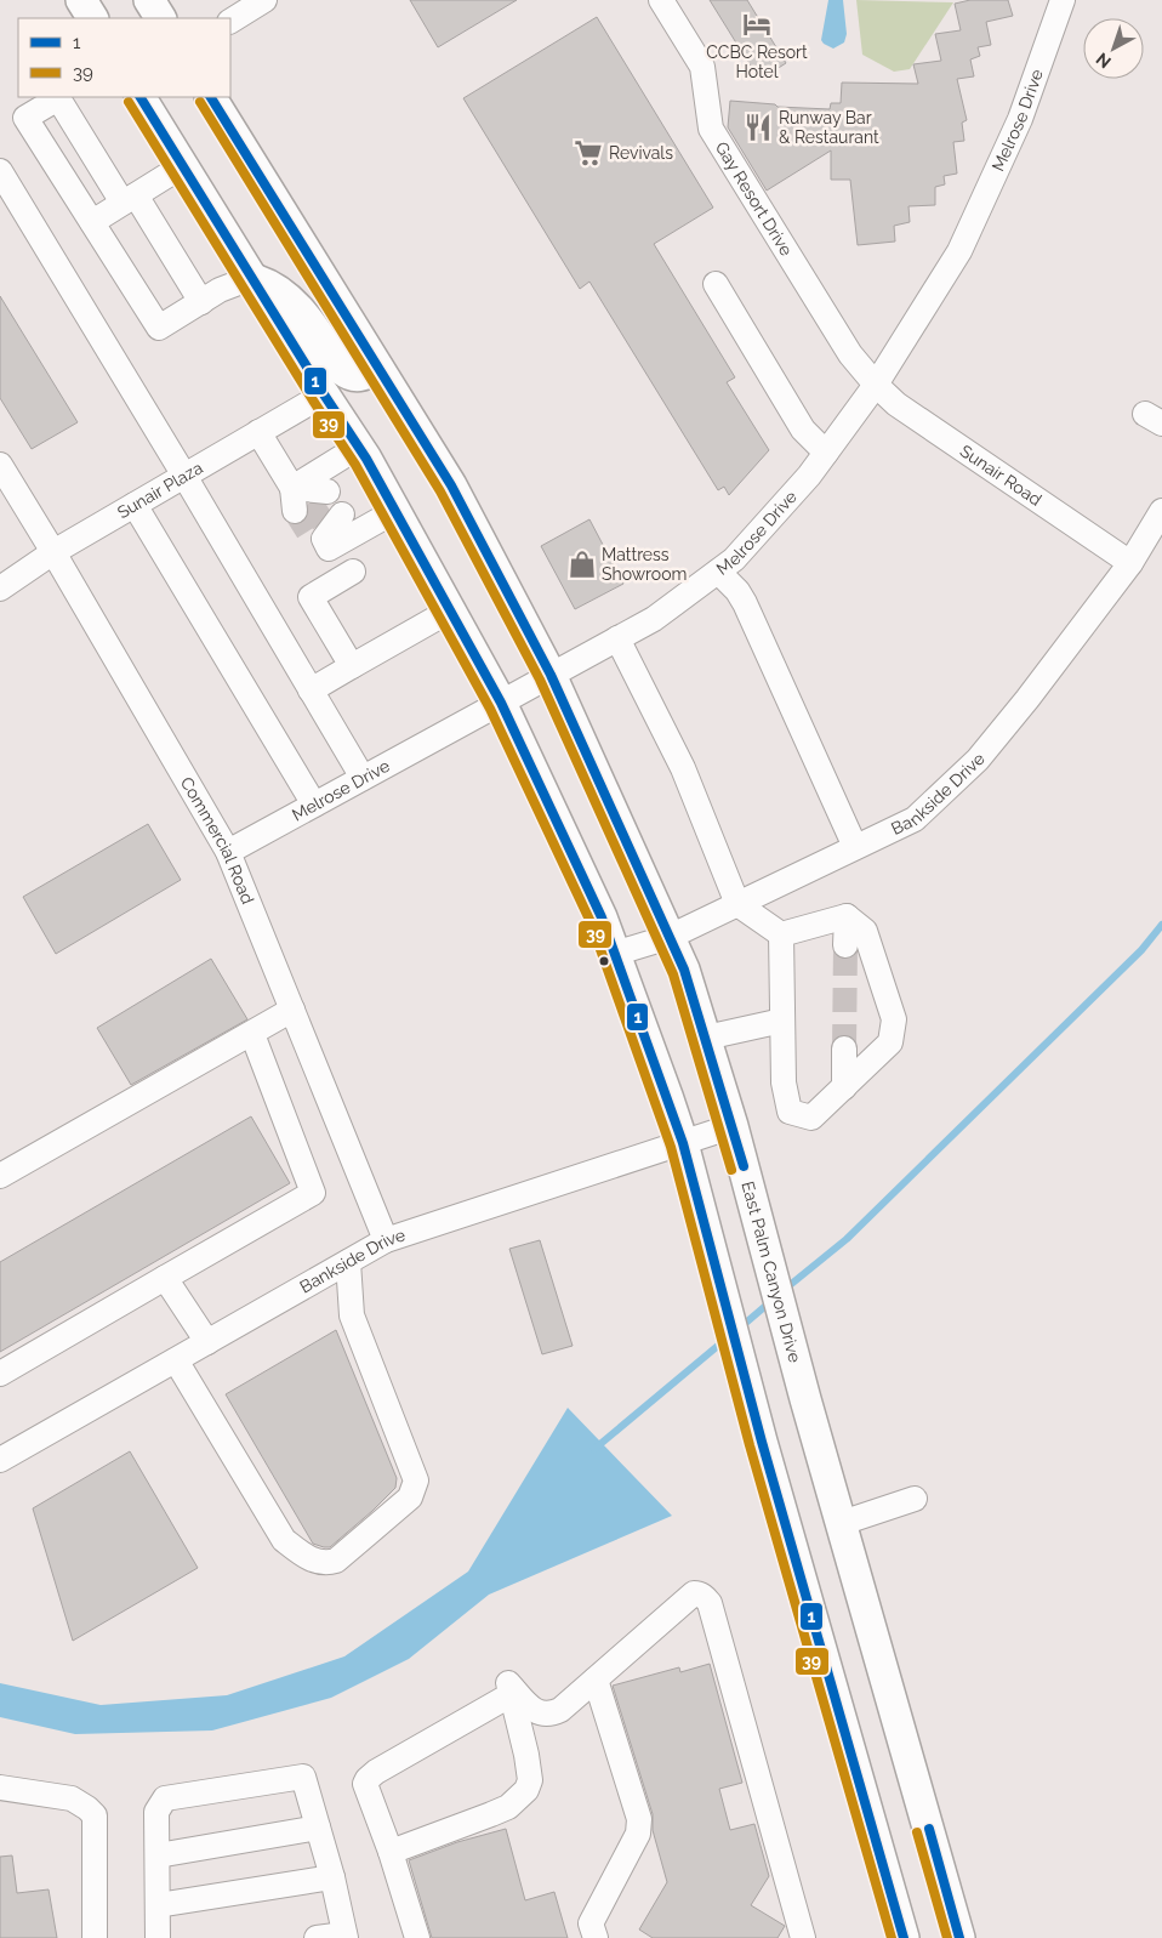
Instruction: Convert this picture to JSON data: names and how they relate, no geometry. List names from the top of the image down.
{
  "streets": {
    "main road": ["East Palm Canyon Drive"],
    "street": [
      "Melrose Drive",
      "Gay Resort Drive",
      "Sunair Road",
      "Sunair Plaza",
      "Bankside Drive",
      "Commercial Road"
    ]
  },
  "crossings": [
    ["Melrose Drive", "Gay Resort Drive"],
    ["Melrose Drive", "Sunair Road"],
    ["Melrose Drive", "Commercial Road"],
    ["Melrose Drive", "East Palm Canyon Drive"],
    ["Gay Resort Drive", "Sunair Road"],
    ["Sunair Road", "Bankside Drive"],
    ["Sunair Plaza", "Commercial Road"],
    ["Bankside Drive", "Commercial Road"],
    ["Bankside Drive", "East Palm Canyon Drive"]
  ],
  "places": {
    "hotel": ["CCBC Resort Hotel"],
    "restaurant": ["Runway Bar & Restaurant"],
    "supermarket": ["Revivals"],
    "shop": ["Mattress Showroom"]
  },
  "lines": ["transit line 1", "transit line 39"],
  "legend": ["1", "39"],
  "north": "bottom left"
}
